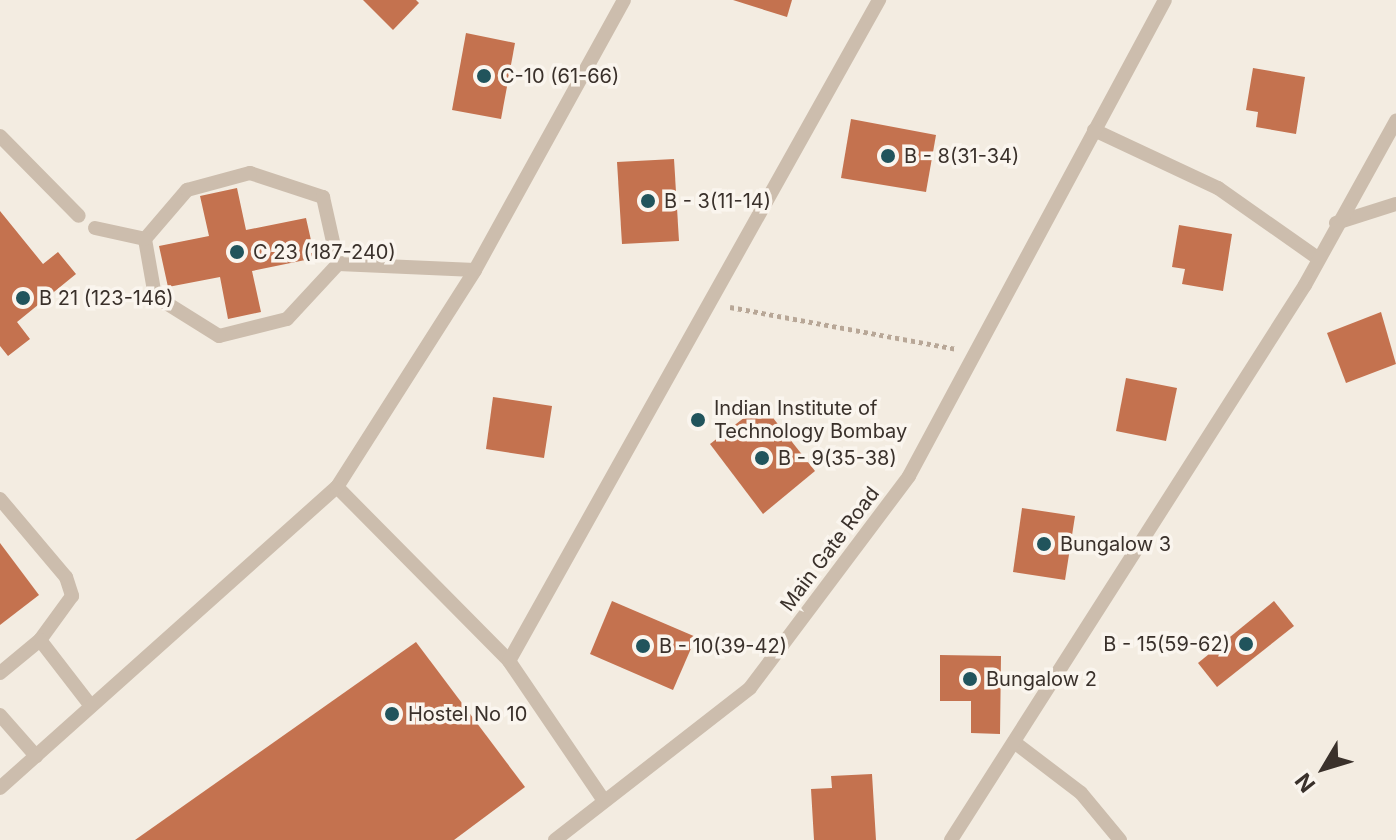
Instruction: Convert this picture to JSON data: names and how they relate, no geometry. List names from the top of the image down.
{
  "streets": {
    "lane": ["Main Gate Road"]
  },
  "places": [
    "C-10 (61-66)",
    "B - 8(31-34)",
    "B - 3(11-14)",
    "C 23 (187-240)",
    "B 21 (123-146)",
    "Indian Institute of Technology Bombay",
    "B - 9(35-38)",
    "Bungalow 3",
    "B - 15(59-62)",
    "B - 10(39-42)",
    "Bungalow 2",
    "Hostel No 10"
  ],
  "north": "bottom left"
}
